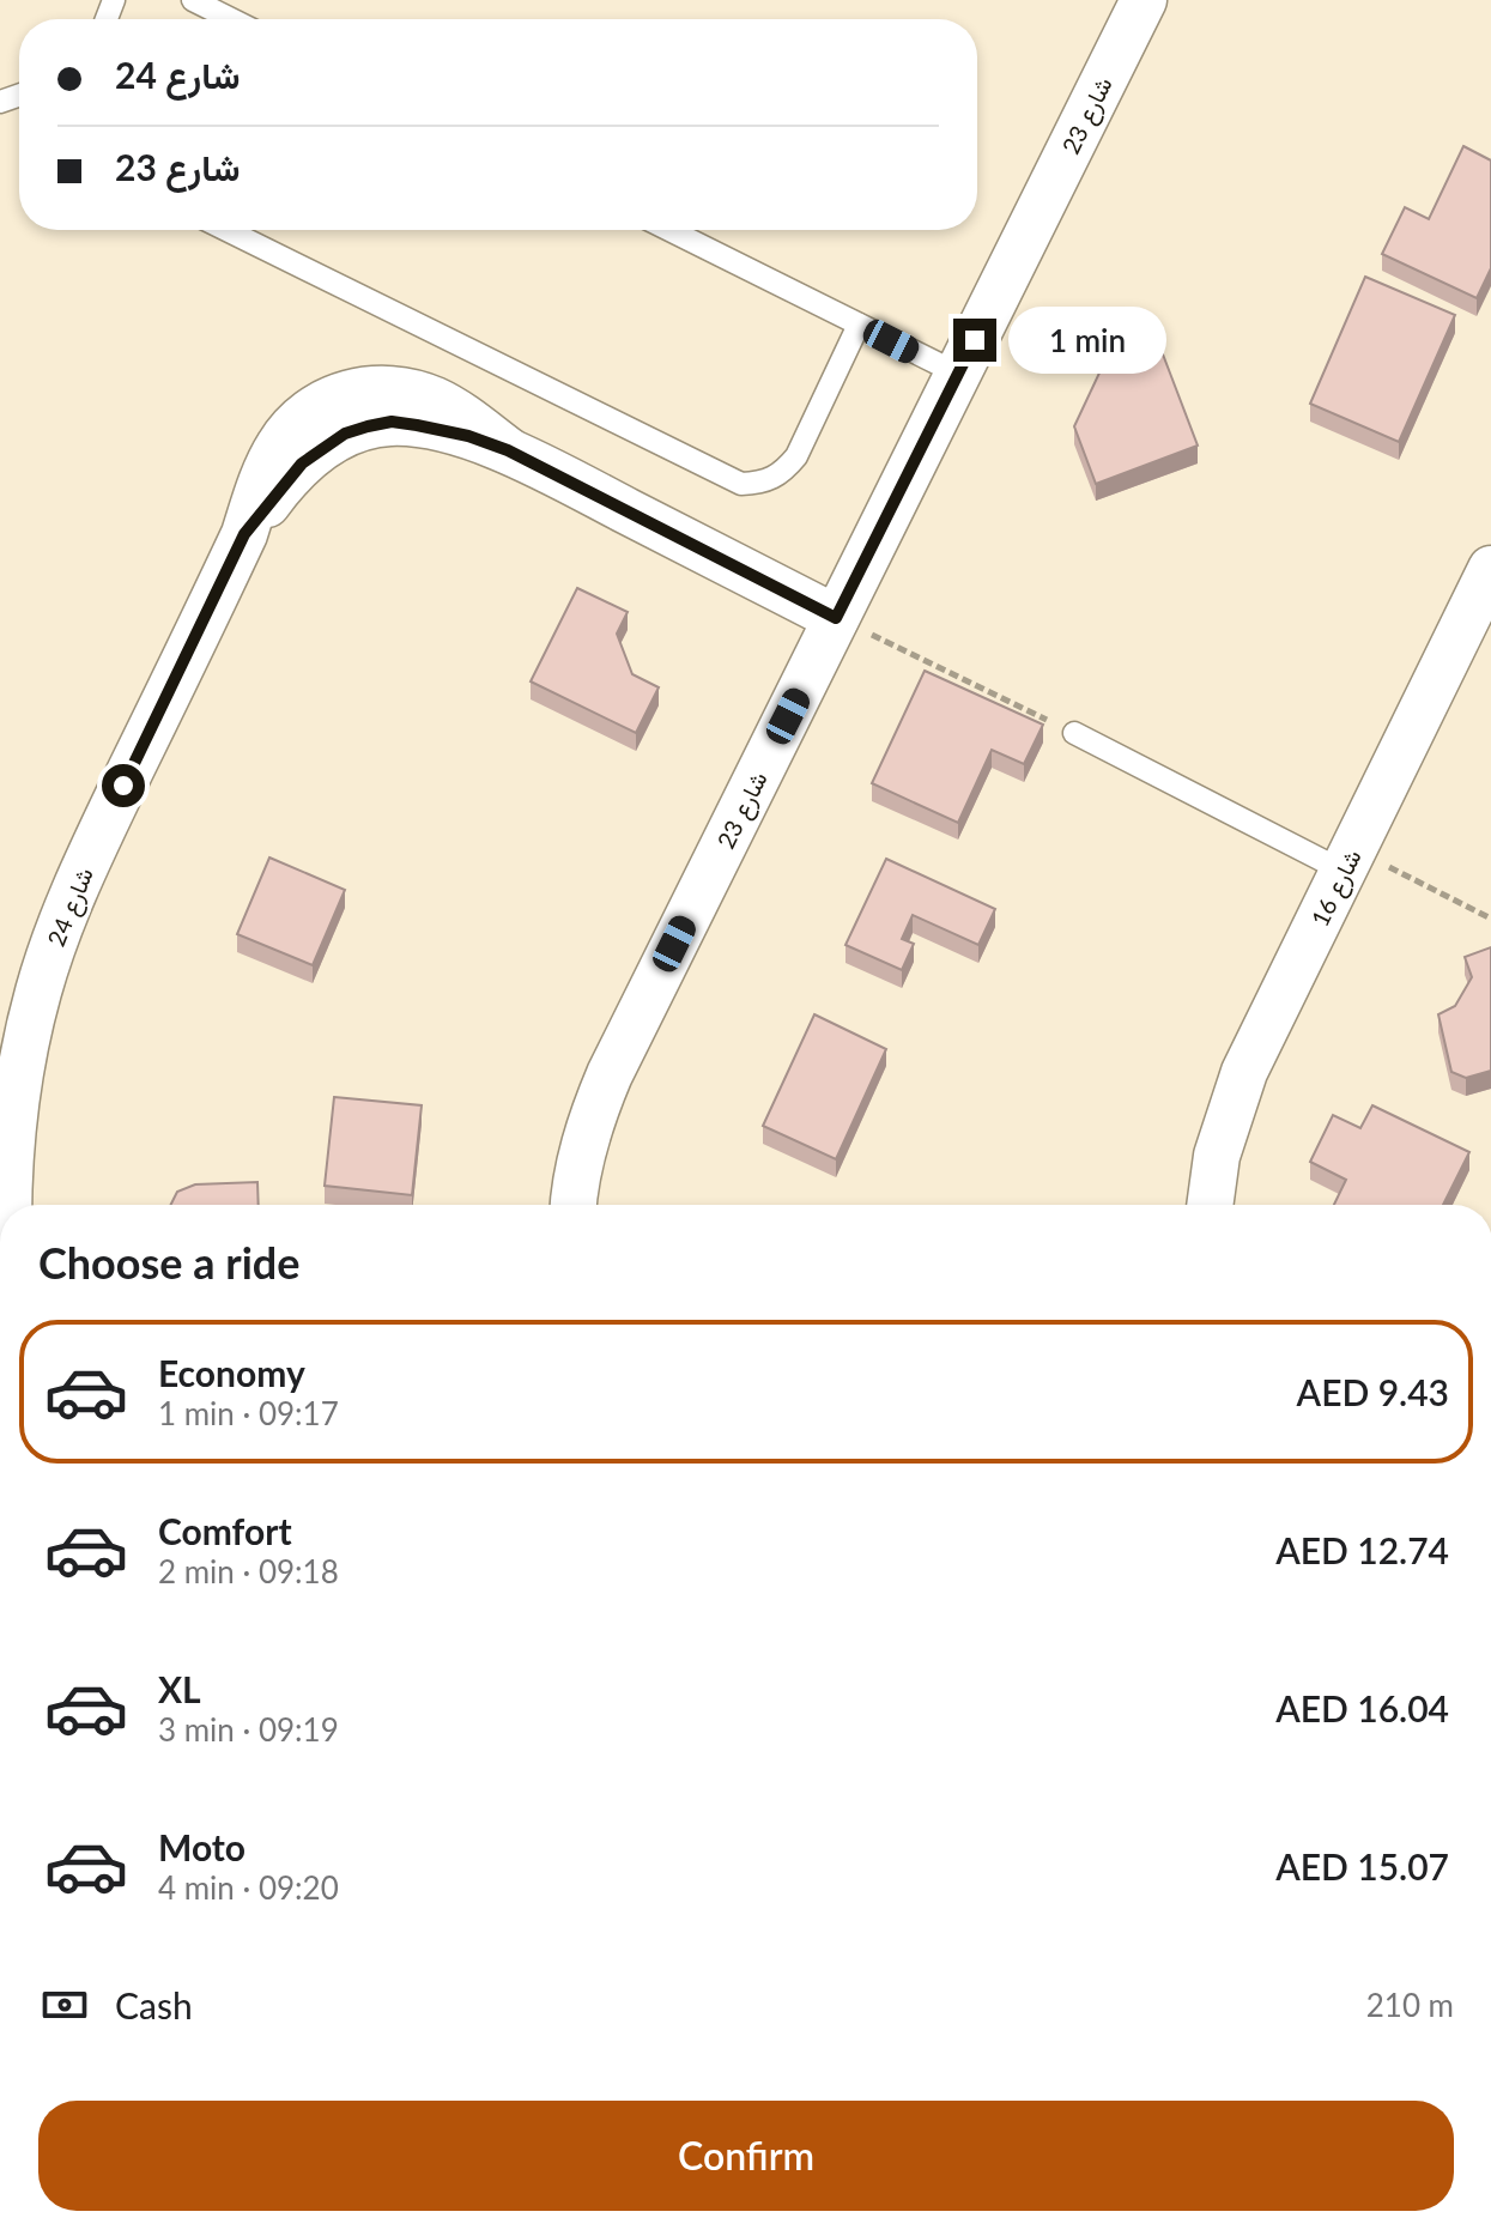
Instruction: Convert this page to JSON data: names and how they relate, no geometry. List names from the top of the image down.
{
  "streets": {
    "street": ["شارع 23", "شارع 16", "شارع 24"]
  },
  "crossings": [
    ["شارع 23", "شارع 24"]
  ],
  "page": {
    "banner": ["شارع 24", "شارع 23"],
    "bubble": "1 min",
    "heading": "Choose a ride",
    "list": [
      {
        "name": "Economy",
        "note": "1 min · 09:17",
        "value": "AED 9.43"
      },
      {
        "name": "Comfort",
        "note": "2 min · 09:18",
        "value": "AED 12.74"
      },
      {
        "name": "XL",
        "note": "3 min · 09:19",
        "value": "AED 16.04"
      },
      {
        "name": "Moto",
        "note": "4 min · 09:20",
        "value": "AED 15.07"
      }
    ],
    "pay": ["Cash", "210 m"],
    "buttons": "Confirm"
  }
}
